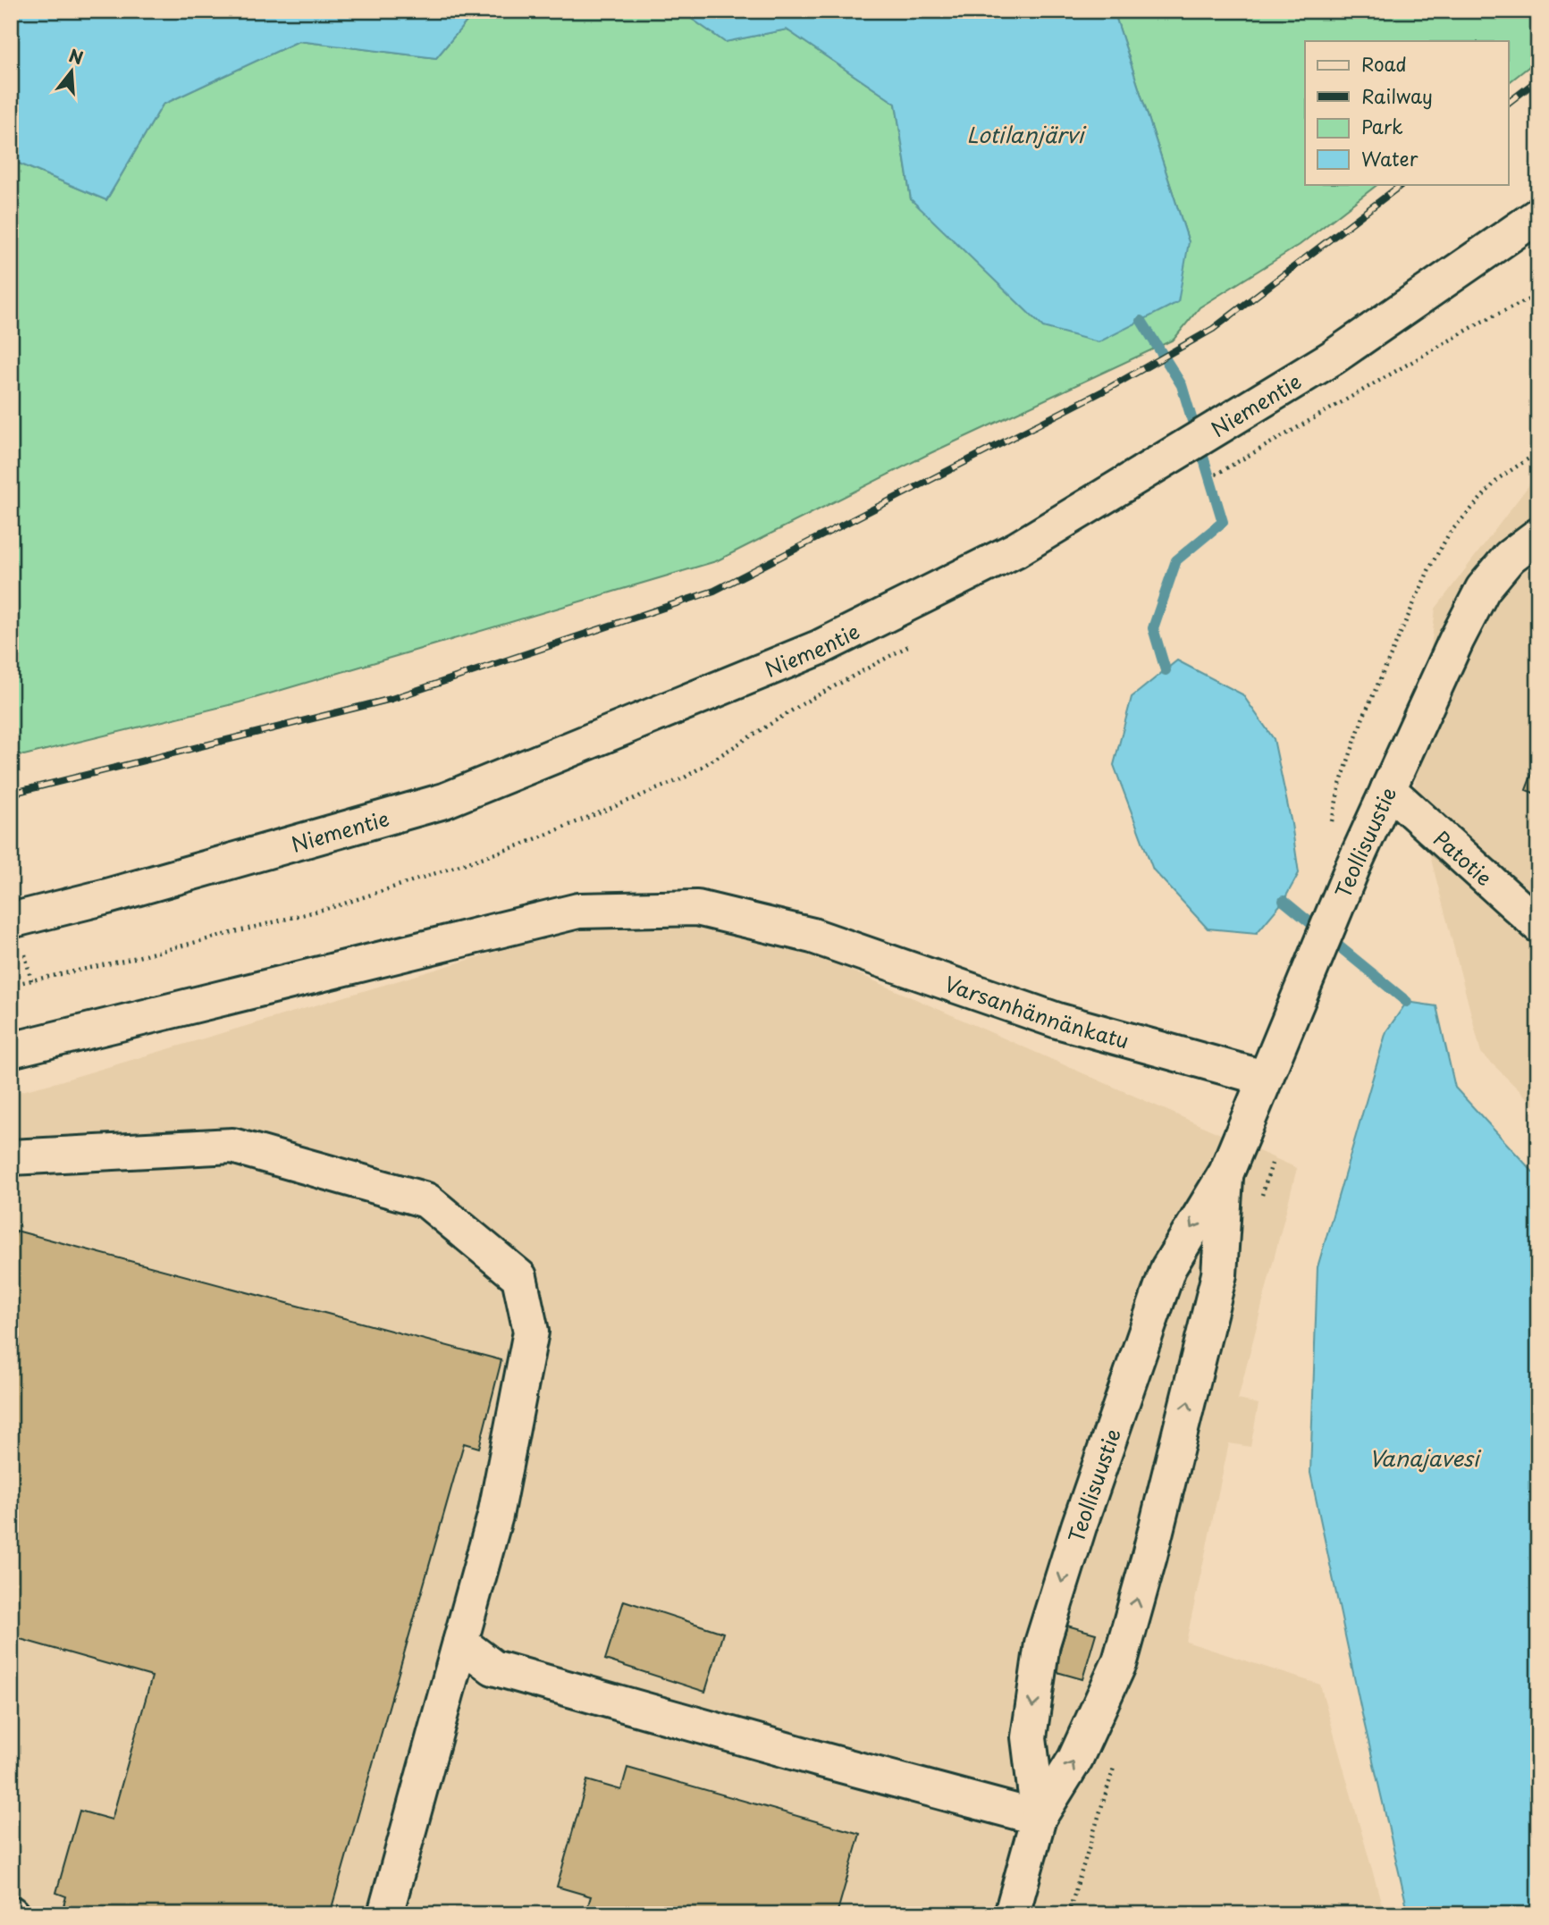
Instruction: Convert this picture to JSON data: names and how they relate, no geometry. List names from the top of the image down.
{
  "streets": {
    "main road": [
      "Niementie",
      "Teollisuustie",
      "Patotie",
      "Varsanhännänkatu"
    ]
  },
  "crossings": [
    ["Teollisuustie", "Patotie"],
    ["Teollisuustie", "Varsanhännänkatu"]
  ],
  "water": ["Lotilanjärvi", "Vanajavesi"],
  "legend": [
    "Road",
    "Railway",
    "Park",
    "Water"
  ],
  "north": "top"
}
